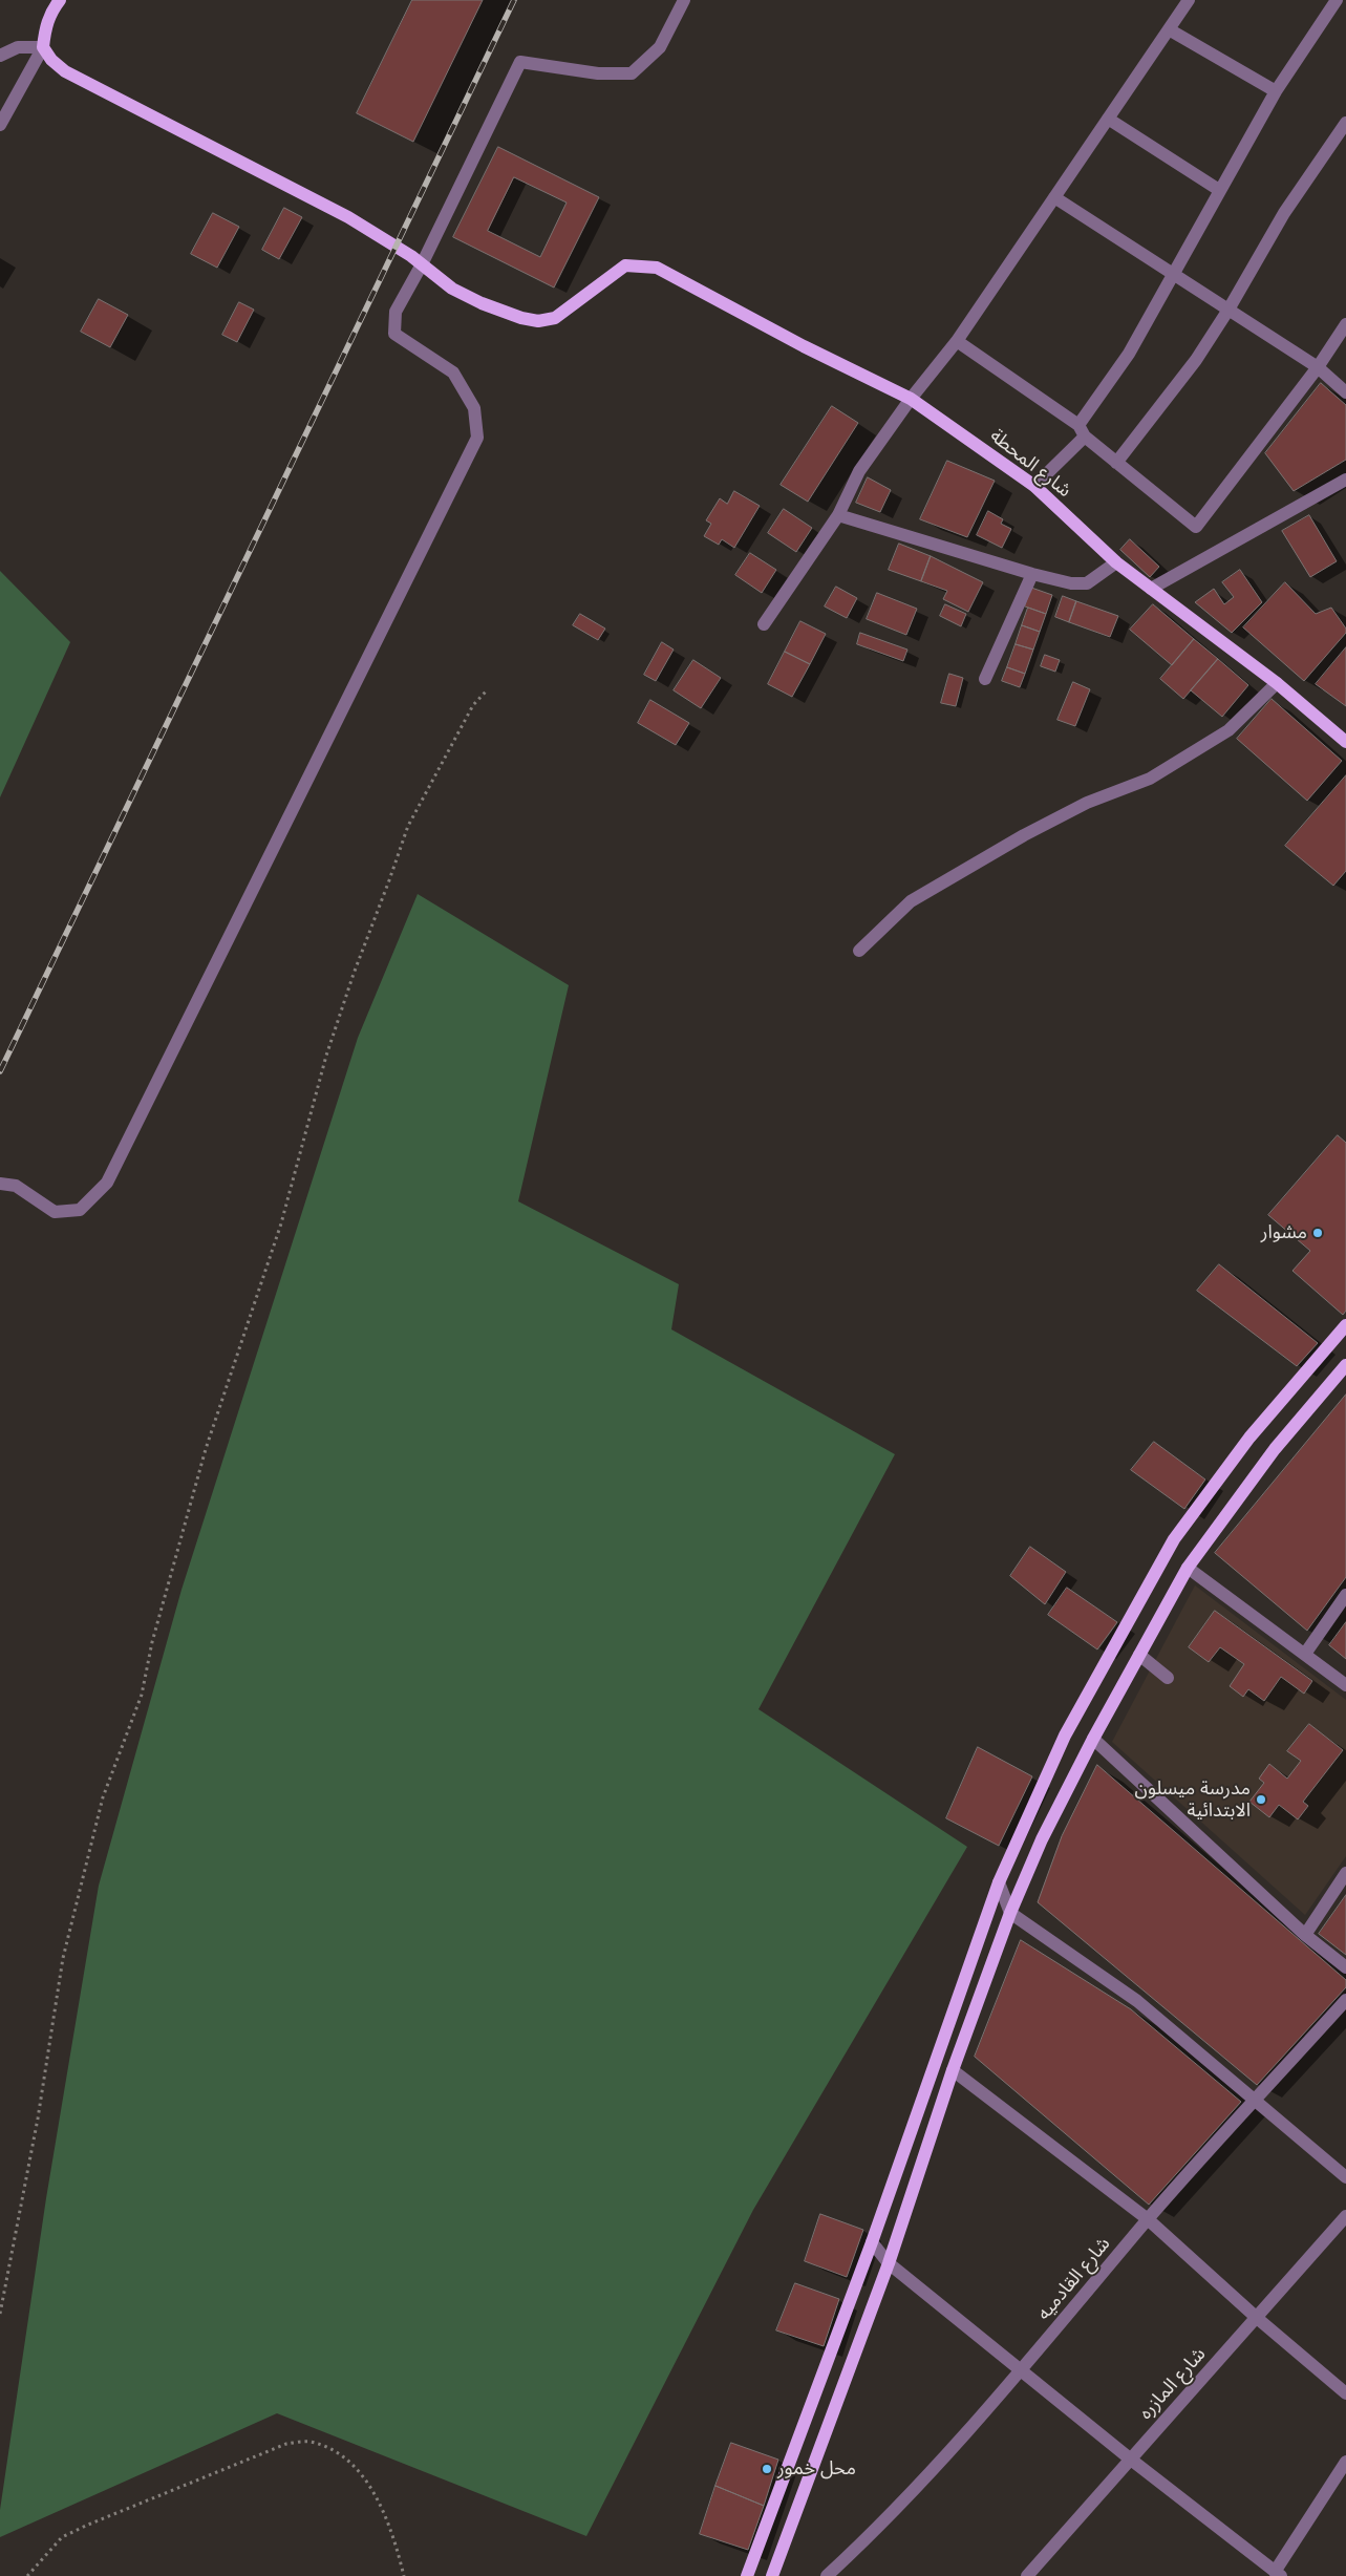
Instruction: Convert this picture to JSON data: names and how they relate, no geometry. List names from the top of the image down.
{
  "streets": {
    "main road": ["شارع المحطة"],
    "street": ["شارع القادميه", "شارع المازره"]
  },
  "places": ["مشوار", "مدرسة ميسلون الابتدائية", "محل خمور"]
}
